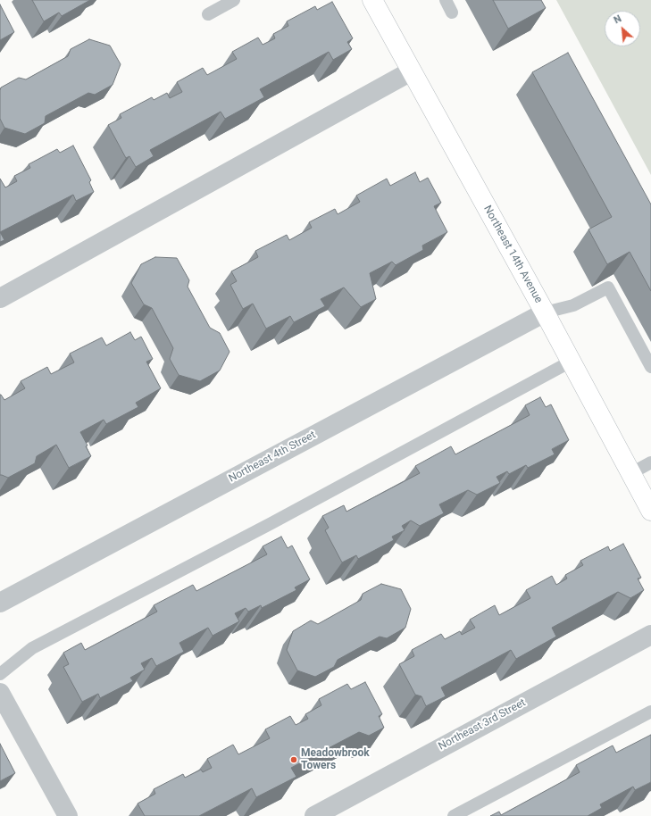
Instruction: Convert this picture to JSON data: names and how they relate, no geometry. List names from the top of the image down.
{
  "streets": {
    "street": ["Northeast 14th Avenue", "Northeast 4th Street", "Northeast 3rd Street"]
  },
  "crossings": [
    ["Northeast 14th Avenue", "Northeast 4th Street"]
  ],
  "places": ["Meadowbrook Towers"],
  "north": "top left"
}
